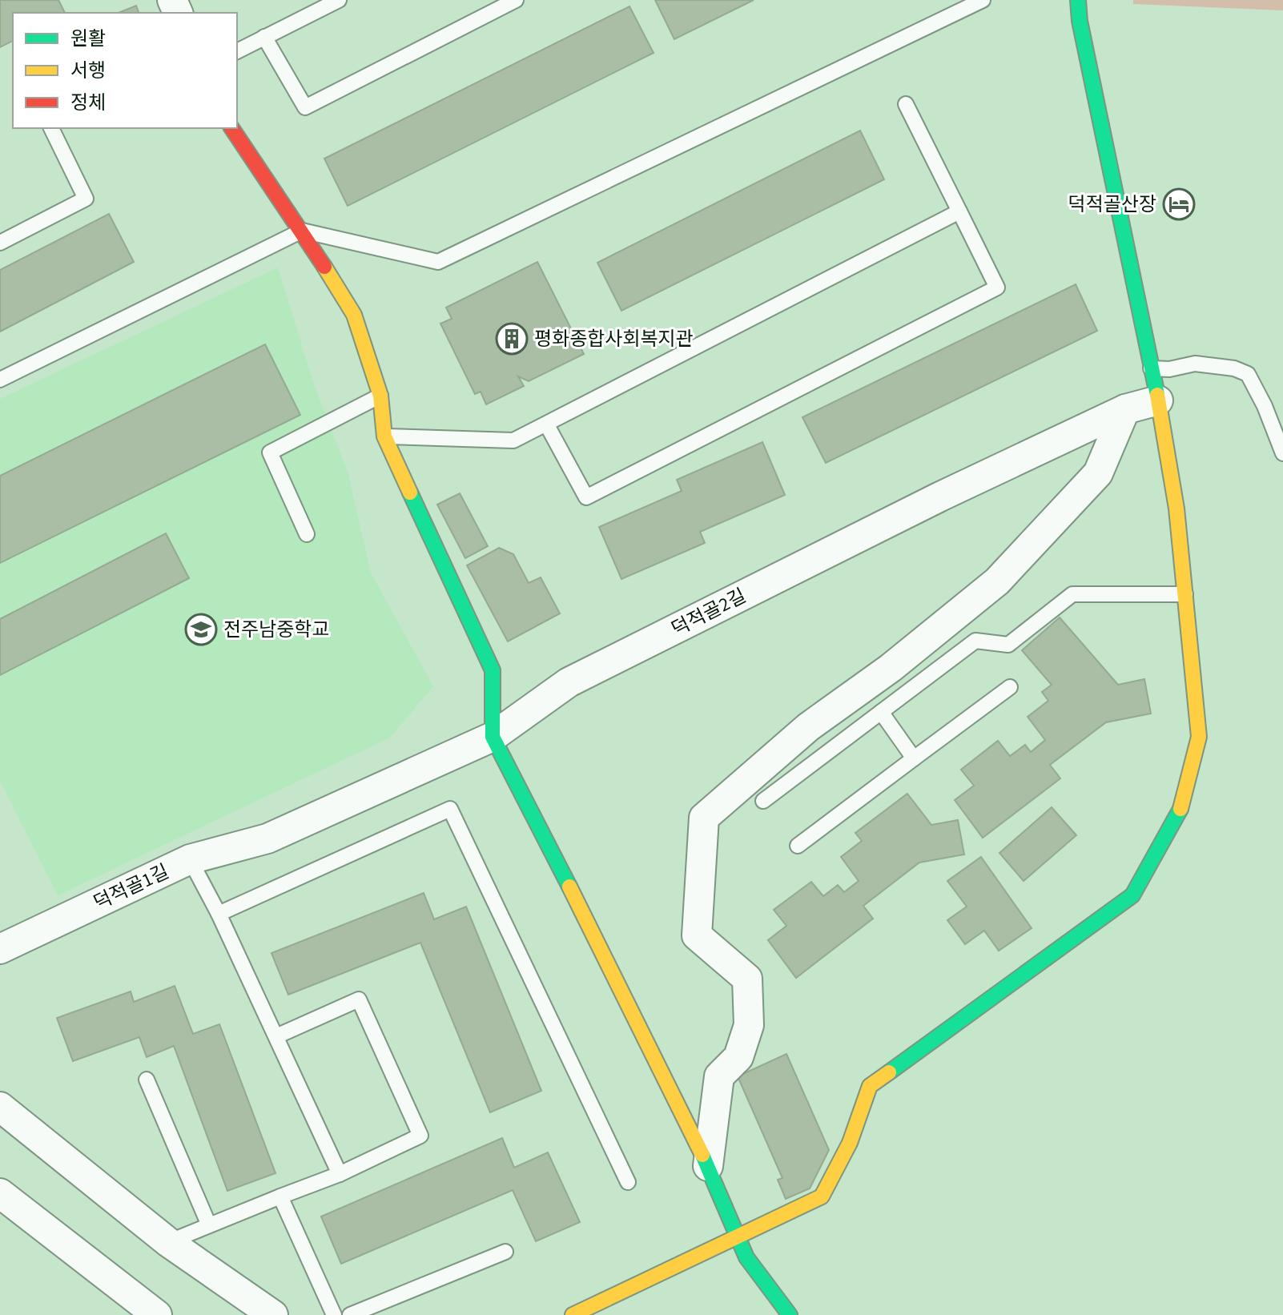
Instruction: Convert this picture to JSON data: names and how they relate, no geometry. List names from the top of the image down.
{
  "streets": {
    "street": ["덕적골2길", "덕적골1길"]
  },
  "crossings": [
    ["덕적골2길", "덕적골1길"]
  ],
  "places": {
    "hotel": ["덕적골산장"],
    "building": ["평화종합사회복지관"],
    "school or university": ["전주남중학교"]
  },
  "legend": ["원활", "서행", "정체"]
}
